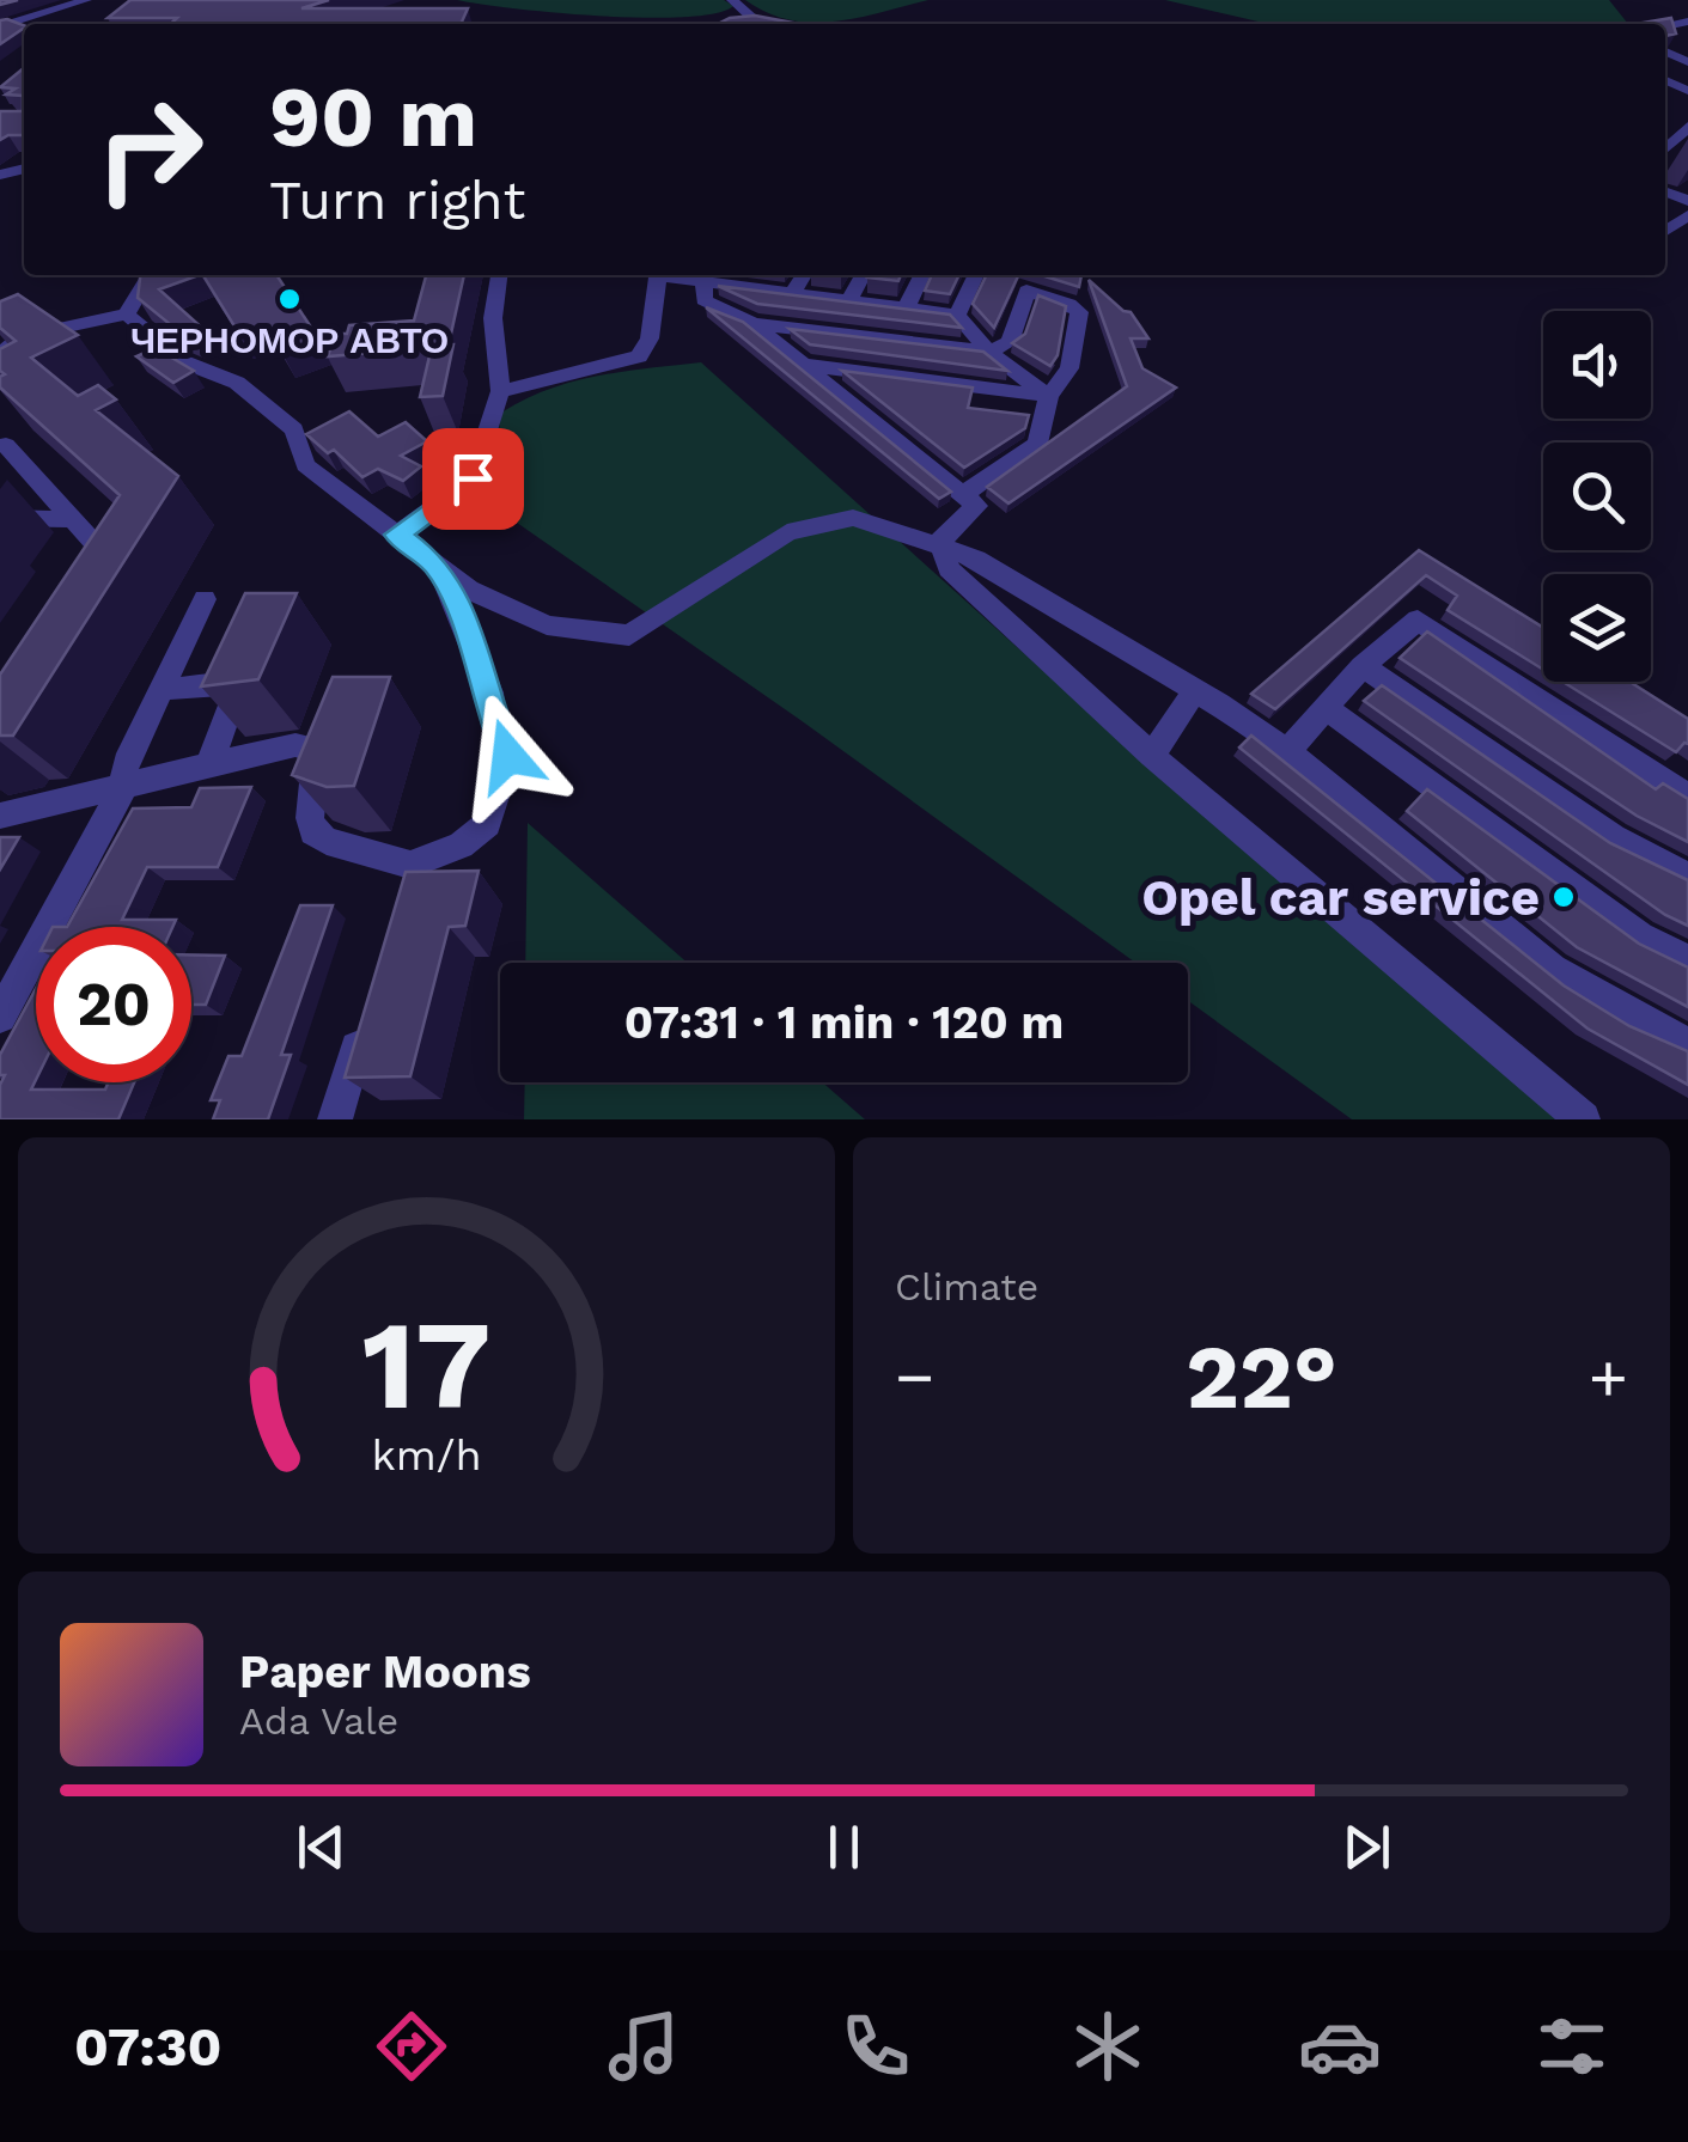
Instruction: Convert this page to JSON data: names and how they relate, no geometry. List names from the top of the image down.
{
  "places": ["ЧЕРНОМОР АВТО", "Opel car service"],
  "page": {
    "turn": ["90 m", "Turn right"],
    "limit": "20",
    "trip": "07:31 · 1 min · 120 m",
    "tile": "Climate",
    "heat": ["−", "22°", "+"],
    "song": ["Paper Moons", "Ada Vale"],
    "tabs": "07:30",
    "gauge": ["17", "km/h"]
  }
}
